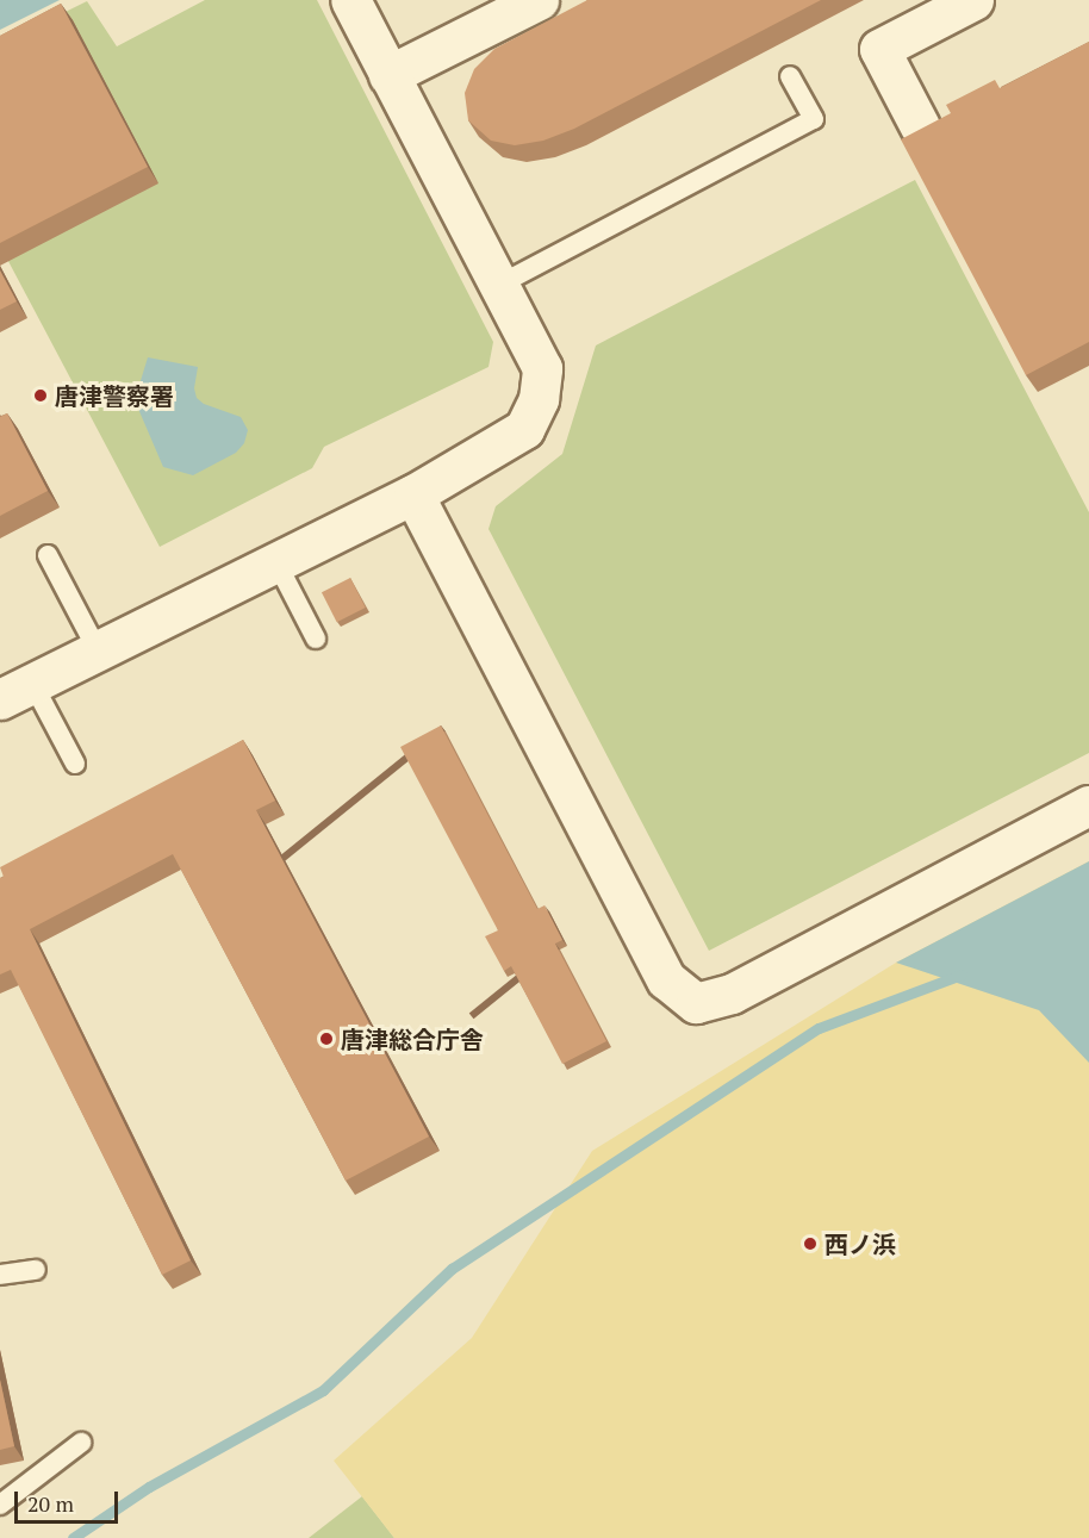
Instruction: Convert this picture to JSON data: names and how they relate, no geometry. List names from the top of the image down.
{
  "places": ["唐津警察署", "唐津総合庁舎", "西ノ浜"],
  "scale_bar": "20 m"
}
